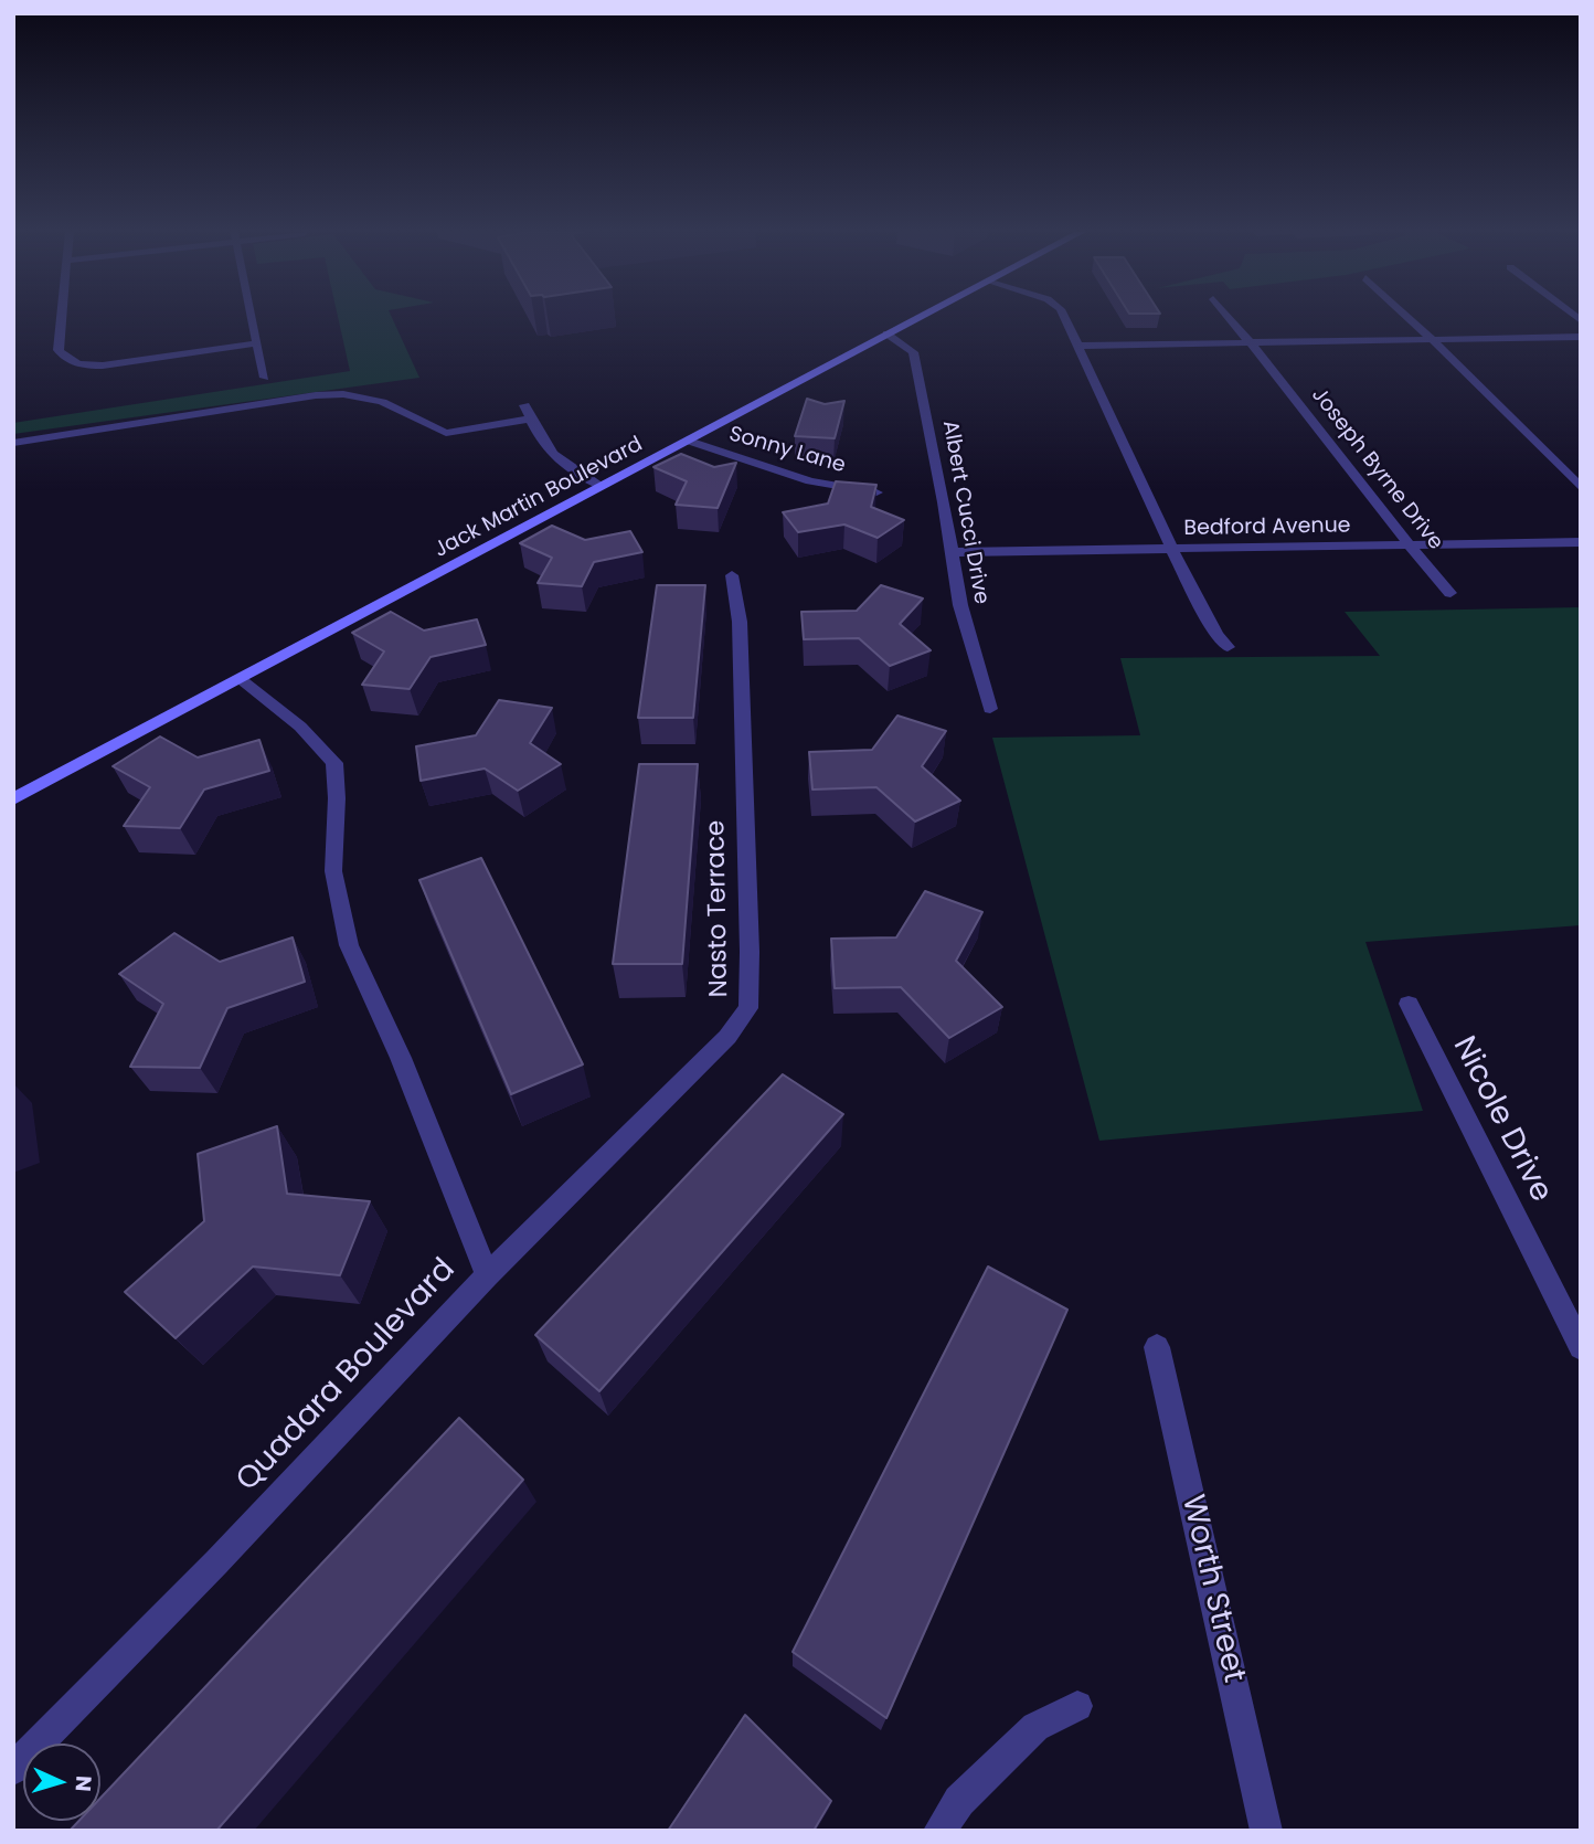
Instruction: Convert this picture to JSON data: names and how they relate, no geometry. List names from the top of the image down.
{
  "streets": {
    "street": [
      "Sonny Lane",
      "Joseph Byrne Drive",
      "Jack Martin Boulevard",
      "Albert Cucci Drive",
      "Bedford Avenue",
      "Nasto Terrace",
      "Nicole Drive",
      "Quadara Boulevard",
      "Worth Street"
    ]
  },
  "crossings": [
    ["Sonny Lane", "Jack Martin Boulevard"],
    ["Joseph Byrne Drive", "Bedford Avenue"],
    ["Jack Martin Boulevard", "Albert Cucci Drive"],
    ["Jack Martin Boulevard", "Quadara Boulevard"],
    ["Albert Cucci Drive", "Bedford Avenue"],
    ["Nasto Terrace", "Quadara Boulevard"]
  ],
  "north": "right"
}
